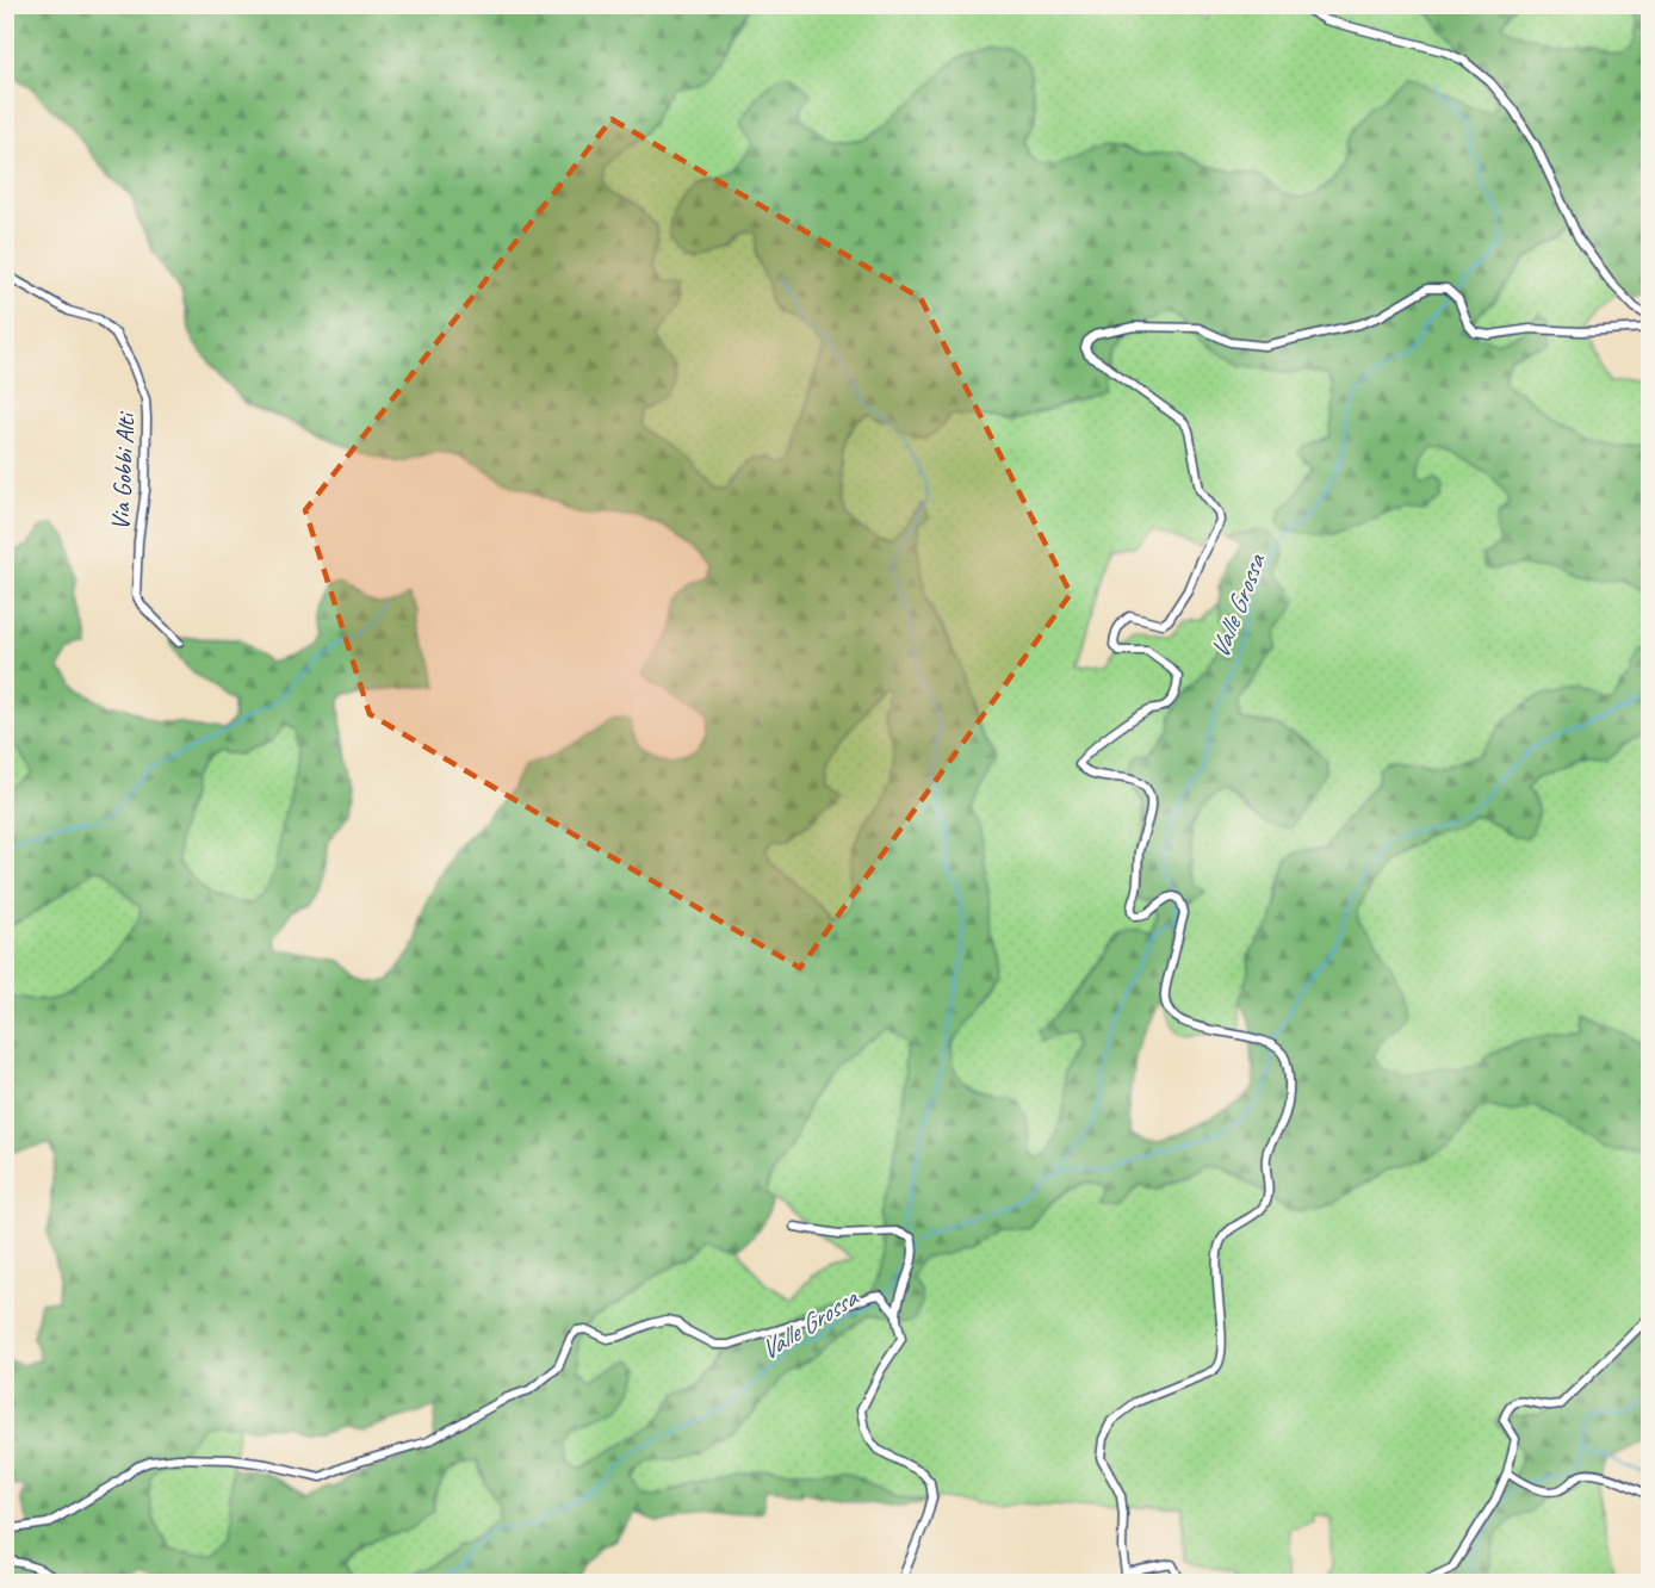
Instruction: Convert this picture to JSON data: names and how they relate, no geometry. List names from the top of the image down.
{
  "streets": {
    "street": ["Via Gobbi Alti"]
  },
  "water": ["Valle Grossa"]
}
